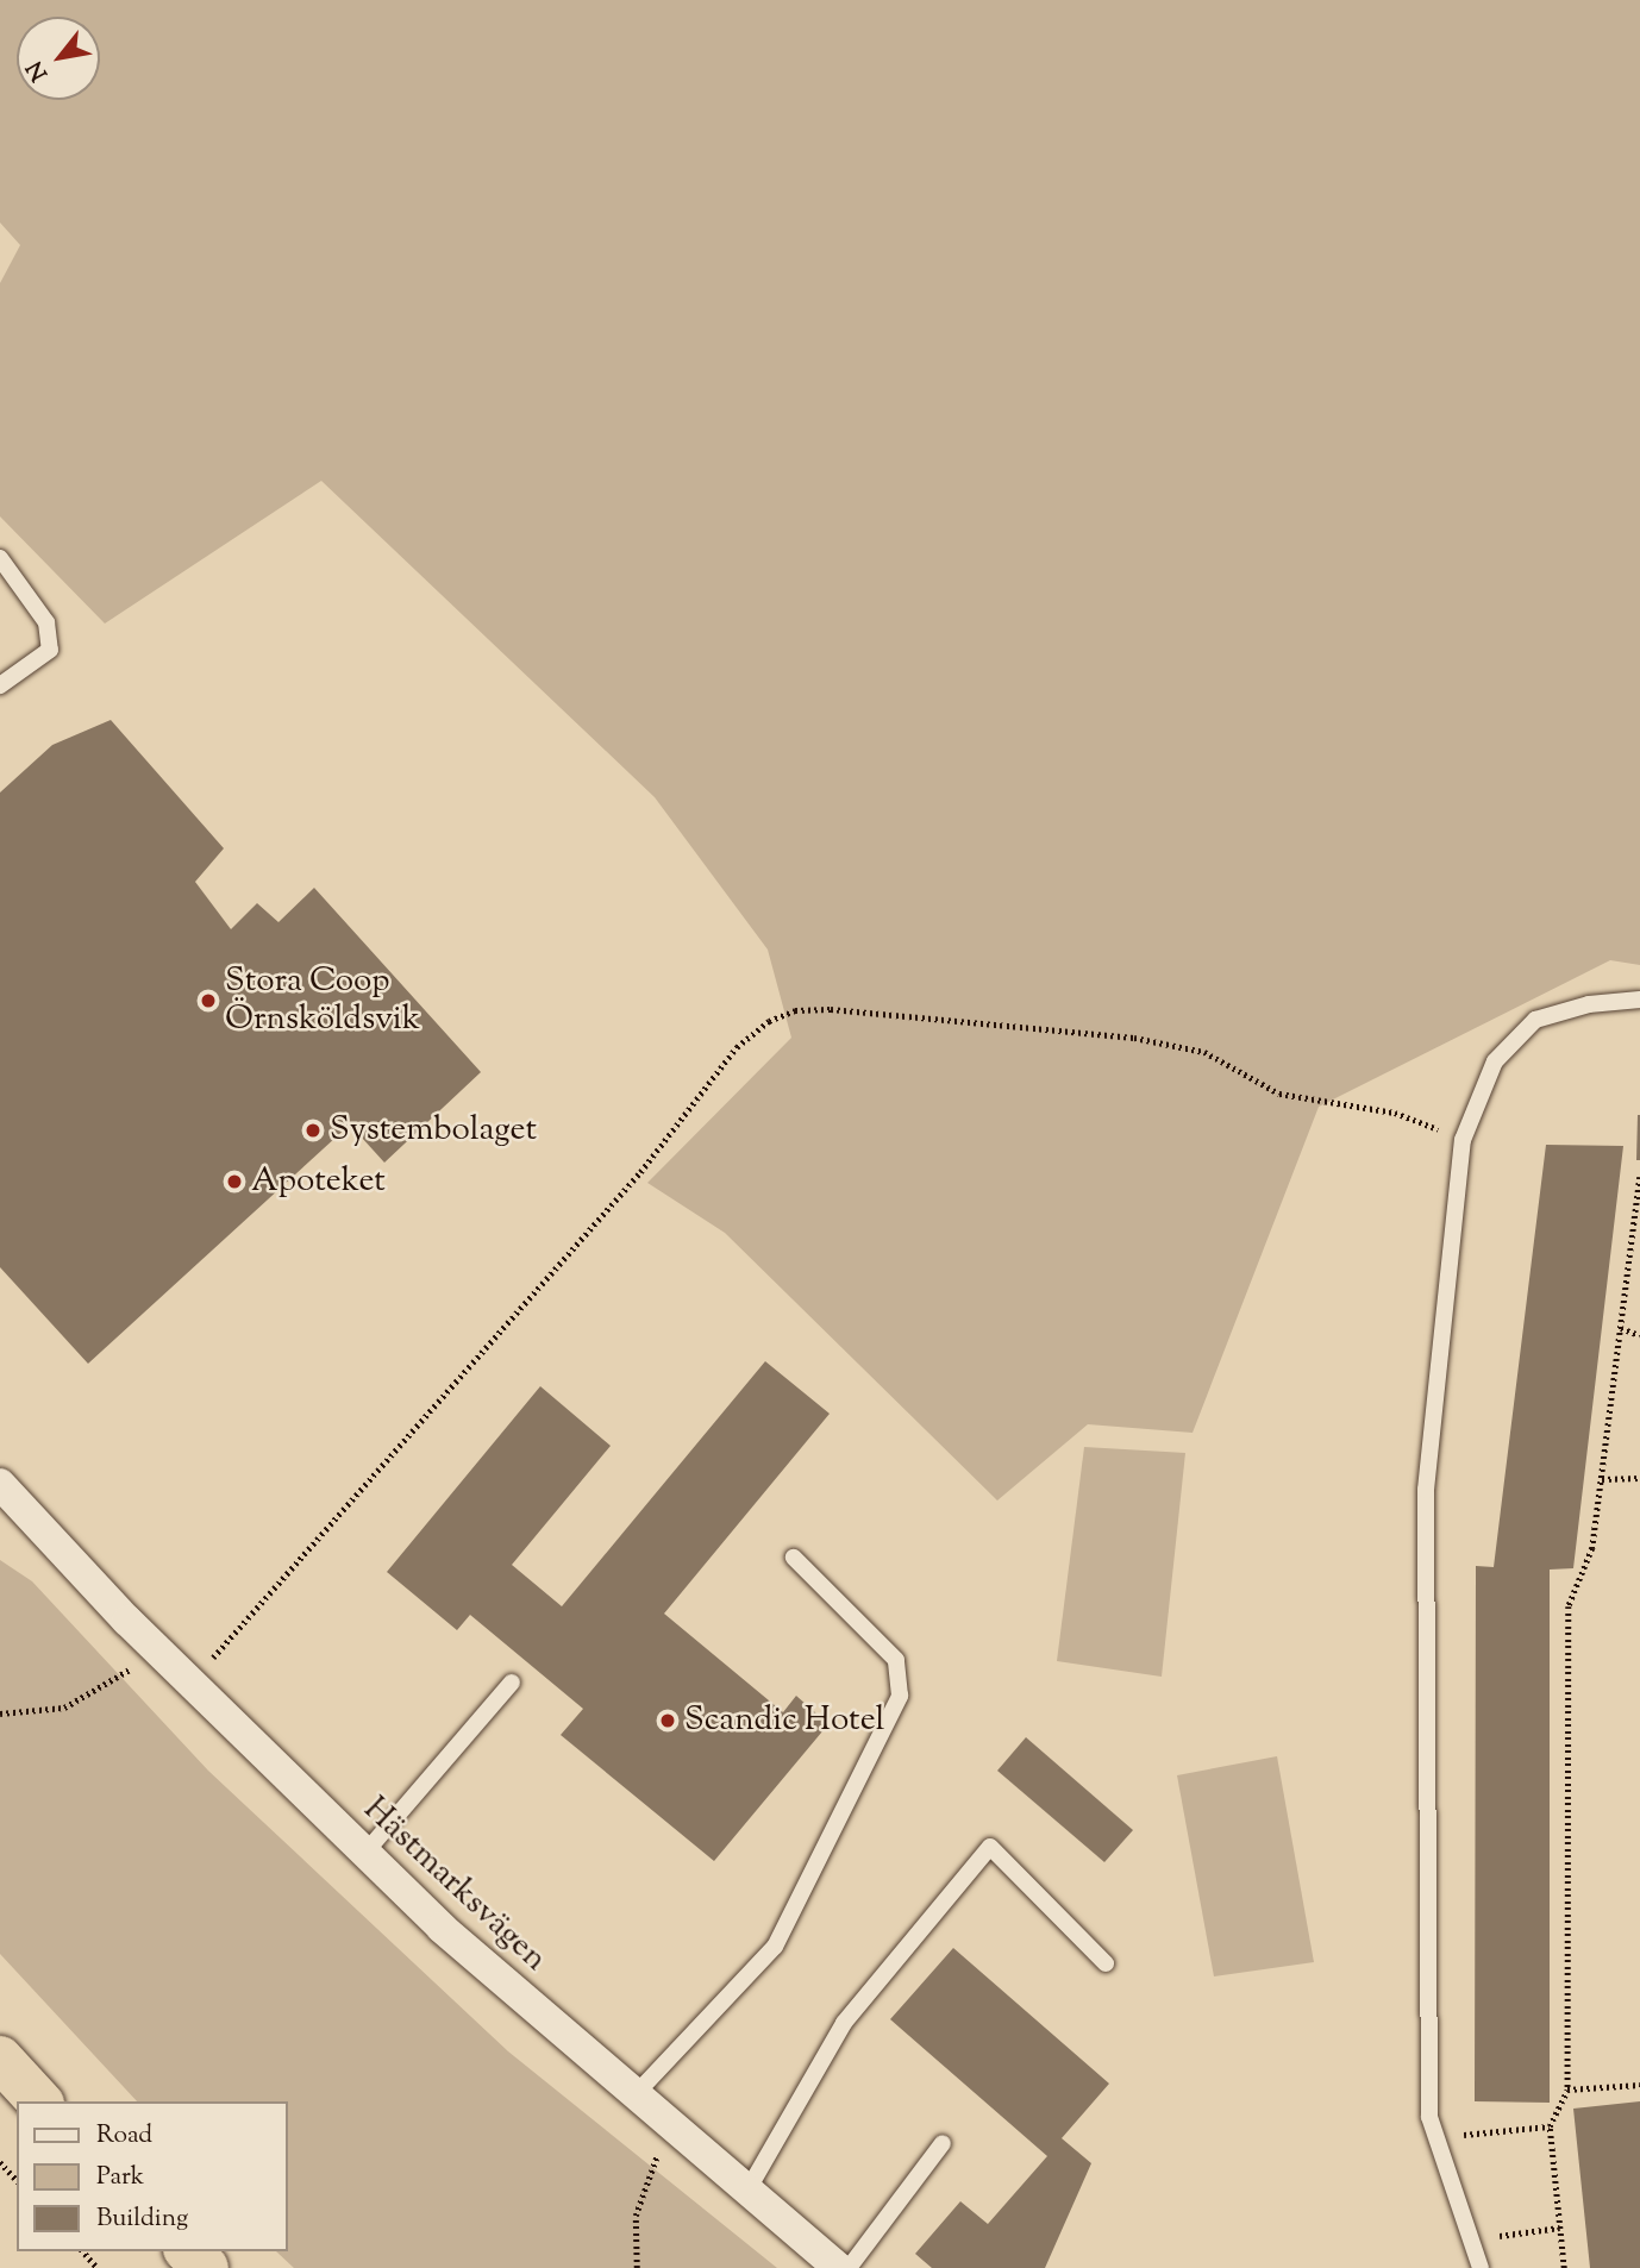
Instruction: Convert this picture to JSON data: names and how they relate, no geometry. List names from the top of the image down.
{
  "streets": {
    "street": ["Hästmarksvägen"]
  },
  "places": [
    "Stora Coop Örnsköldsvik",
    "Systembolaget",
    "Apoteket",
    "Scandic Hotel"
  ],
  "legend": ["Road", "Park", "Building"],
  "north": "bottom left"
}
